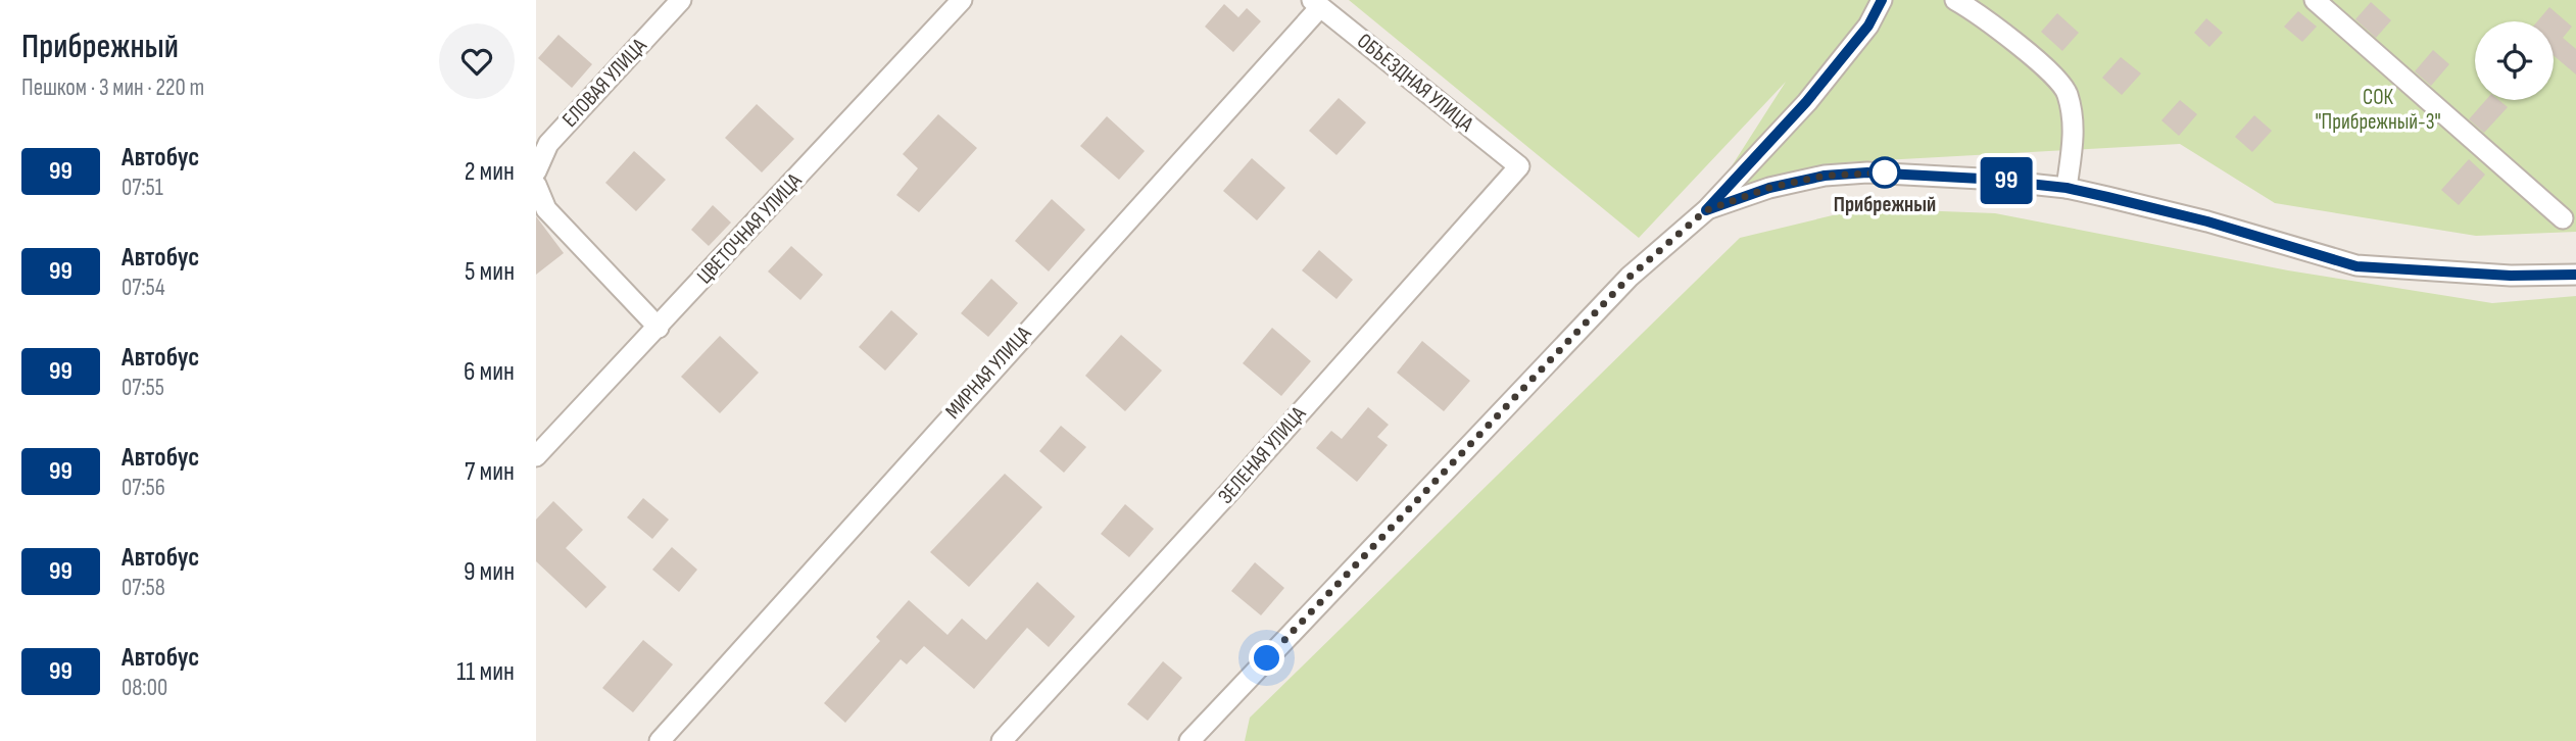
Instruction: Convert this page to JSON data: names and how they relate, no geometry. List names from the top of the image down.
{
  "streets": {
    "street": [
      "ЕЛОВАЯ УЛИЦА",
      "ОБЪЕЗДНАЯ УЛИЦА",
      "ЦВЕТОЧНАЯ УЛИЦА",
      "МИРНАЯ УЛИЦА",
      "ЗЕЛЕНАЯ УЛИЦА"
    ]
  },
  "crossings": [
    ["ОБЪЕЗДНАЯ УЛИЦА", "МИРНАЯ УЛИЦА"],
    ["ОБЪЕЗДНАЯ УЛИЦА", "ЗЕЛЕНАЯ УЛИЦА"]
  ],
  "parks": ["СОК \"Прибрежный-3\""],
  "places": ["Прибрежный"],
  "lines": ["bus line 99"],
  "page": {
    "heading": ["Прибрежный", "Пешком · 3 мин · 220 m"],
    "on_map": "99",
    "list": [
      {
        "mark": "99",
        "name": "Автобус",
        "note": "07:51",
        "value": "2 мин"
      },
      {
        "mark": "99",
        "name": "Автобус",
        "note": "07:54",
        "value": "5 мин"
      },
      {
        "mark": "99",
        "name": "Автобус",
        "note": "07:55",
        "value": "6 мин"
      },
      {
        "mark": "99",
        "name": "Автобус",
        "note": "07:56",
        "value": "7 мин"
      },
      {
        "mark": "99",
        "name": "Автобус",
        "note": "07:58",
        "value": "9 мин"
      },
      {
        "mark": "99",
        "name": "Автобус",
        "note": "08:00",
        "value": "11 мин"
      }
    ]
  }
}
